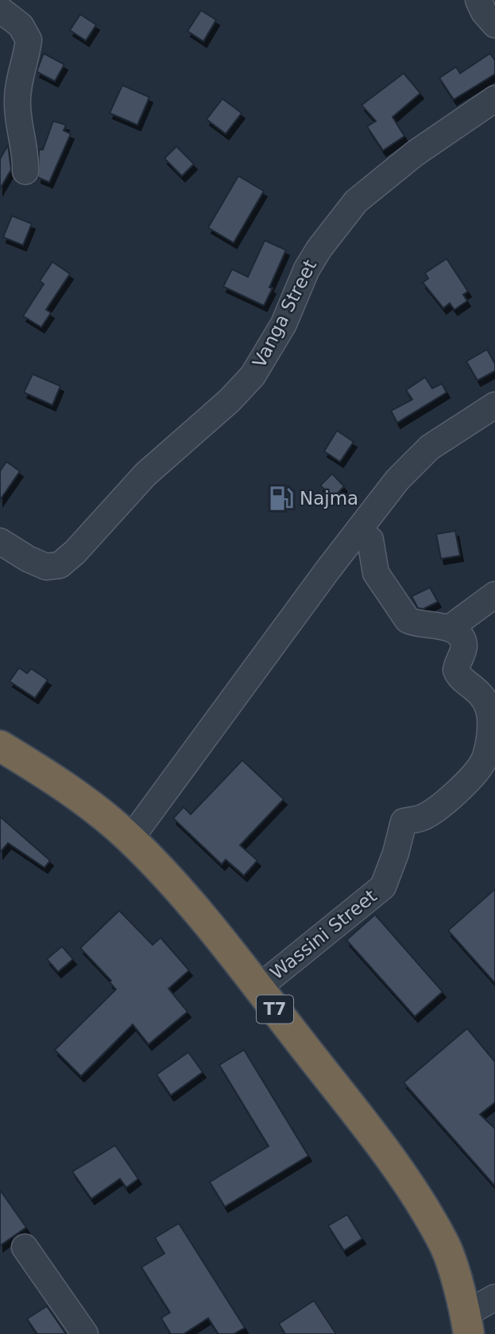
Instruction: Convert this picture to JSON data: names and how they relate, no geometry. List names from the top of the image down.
{
  "streets": {
    "highway": ["T7"],
    "street": ["Vanga Street", "Wassini Street"]
  },
  "crossings": [
    ["Wassini Street", "T7"]
  ],
  "places": {
    "fuel station": ["Najma"]
  }
}
